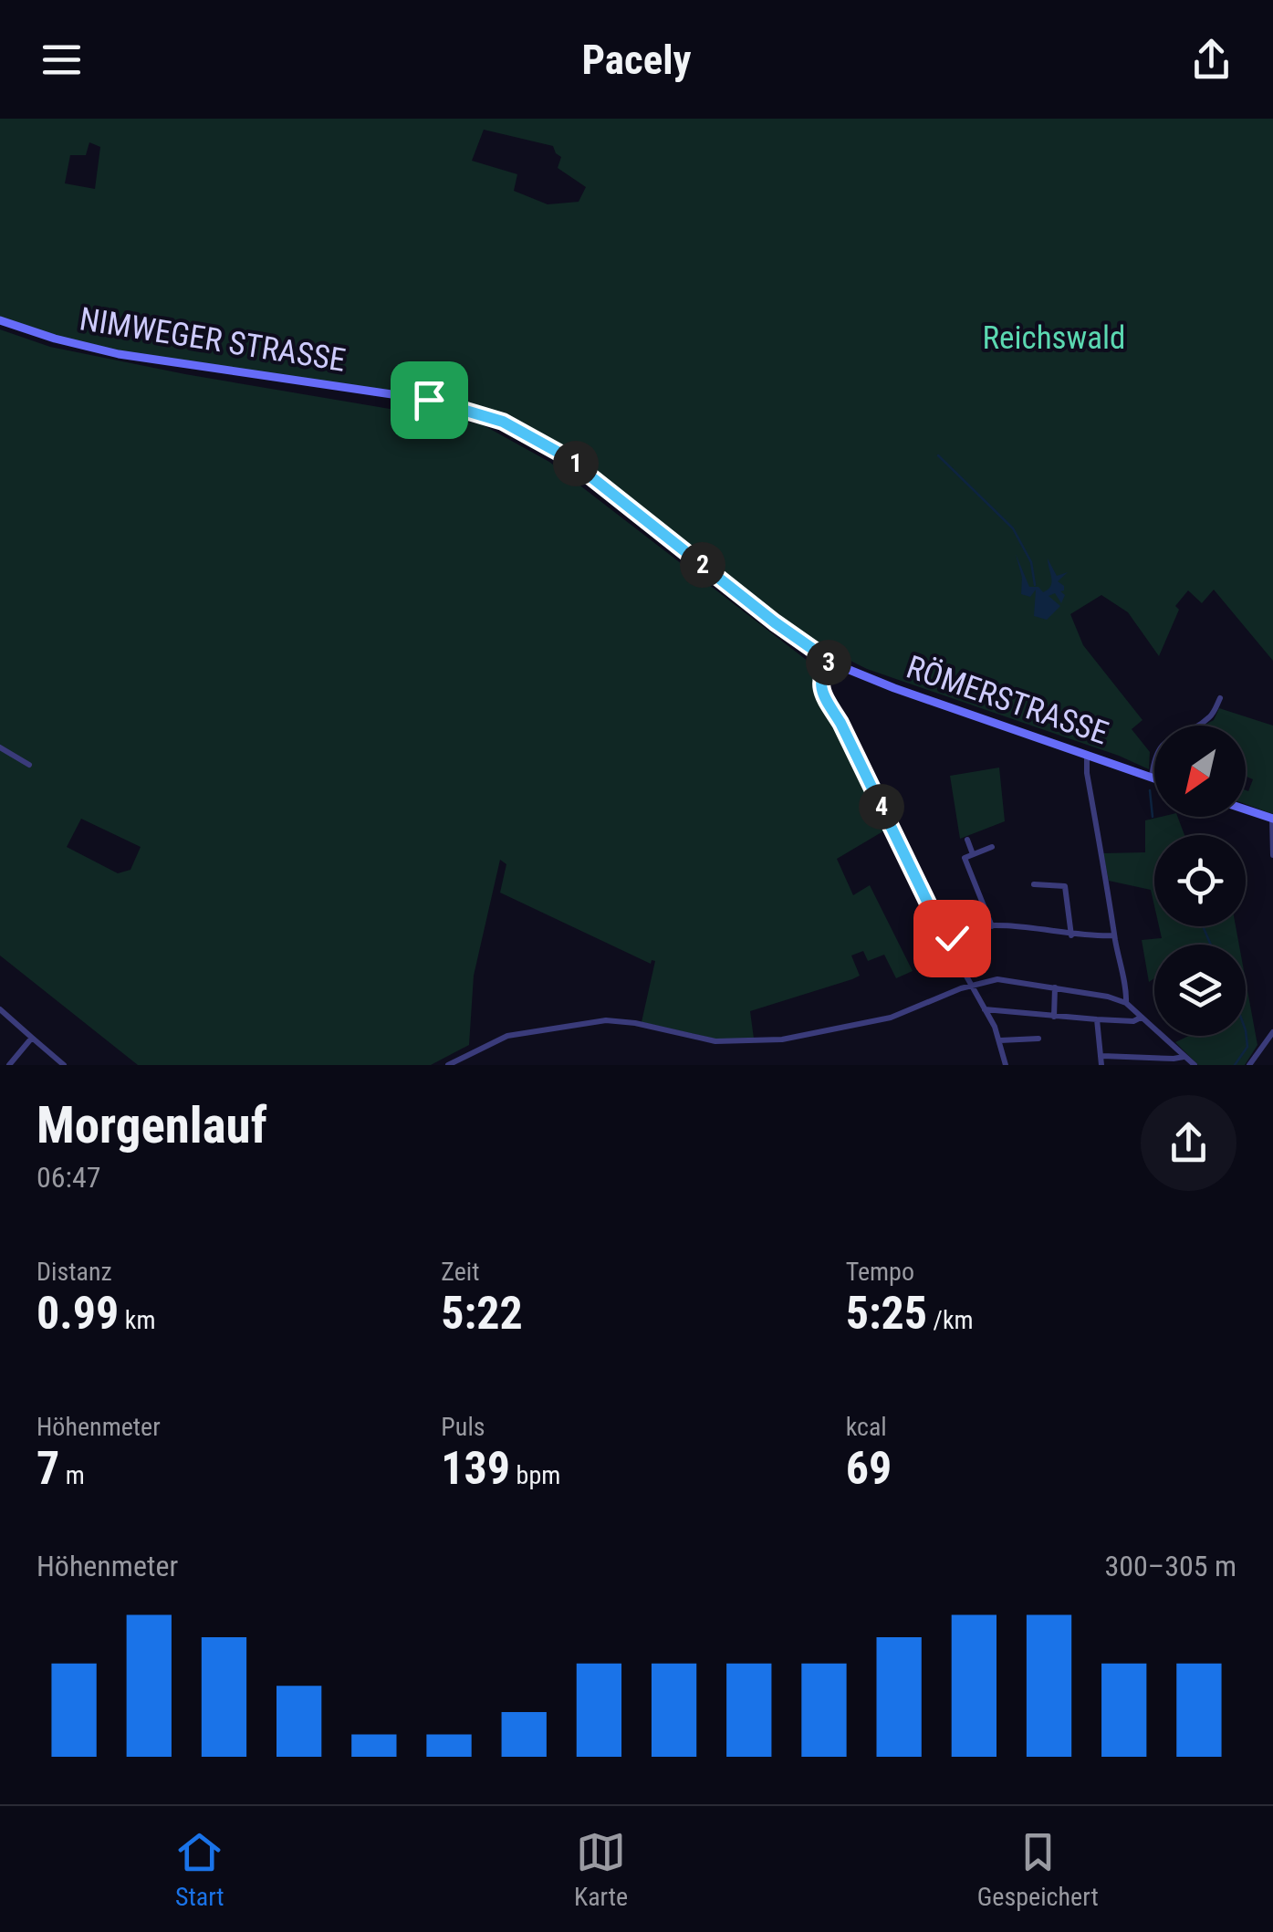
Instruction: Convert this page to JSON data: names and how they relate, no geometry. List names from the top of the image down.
{
  "streets": {
    "main road": ["NIMWEGER STRASSE", "RÖMERSTRASSE"]
  },
  "crossings": [
    ["NIMWEGER STRASSE", "RÖMERSTRASSE"]
  ],
  "parks": ["Reichswald"],
  "north": "bottom left",
  "page": {
    "header": "Pacely",
    "pins": [
      "1",
      "2",
      "3",
      "4"
    ],
    "heading": ["Morgenlauf", "06:47"],
    "stats": [
      ["Distanz", "0.99 km"],
      ["Zeit", "5:22"],
      ["Tempo", "5:25 /km"],
      ["Höhenmeter", "7 m"],
      ["Puls", "139 bpm"],
      ["kcal", "69"]
    ],
    "chart": ["Höhenmeter", "300–305 m"],
    "tabs": ["Start", "Karte", "Gespeichert"]
  }
}
